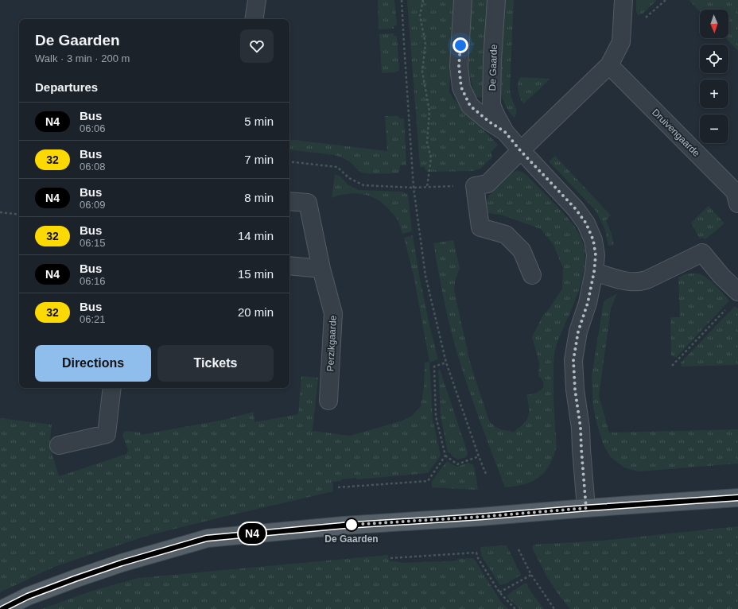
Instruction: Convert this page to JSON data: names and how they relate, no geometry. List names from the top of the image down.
{
  "streets": {
    "street": ["De Gaarde", "Druivengaarde", "Perzikgaarde"]
  },
  "places": ["De Gaarden"],
  "lines": ["bus line N4"],
  "north": "bottom",
  "page": {
    "on_map": "N4",
    "map_buttons": ["+", "−"],
    "heading": [
      ["De Gaarden", "Walk · 3 min · 200 m"],
      "Departures"
    ],
    "list": [
      {
        "mark": "N4",
        "name": "Bus",
        "note": "06:06",
        "value": "5 min"
      },
      {
        "mark": "32",
        "name": "Bus",
        "note": "06:08",
        "value": "7 min"
      },
      {
        "mark": "N4",
        "name": "Bus",
        "note": "06:09",
        "value": "8 min"
      },
      {
        "mark": "32",
        "name": "Bus",
        "note": "06:15",
        "value": "14 min"
      },
      {
        "mark": "N4",
        "name": "Bus",
        "note": "06:16",
        "value": "15 min"
      },
      {
        "mark": "32",
        "name": "Bus",
        "note": "06:21",
        "value": "20 min"
      }
    ],
    "buttons": ["Directions", "Tickets"]
  }
}
